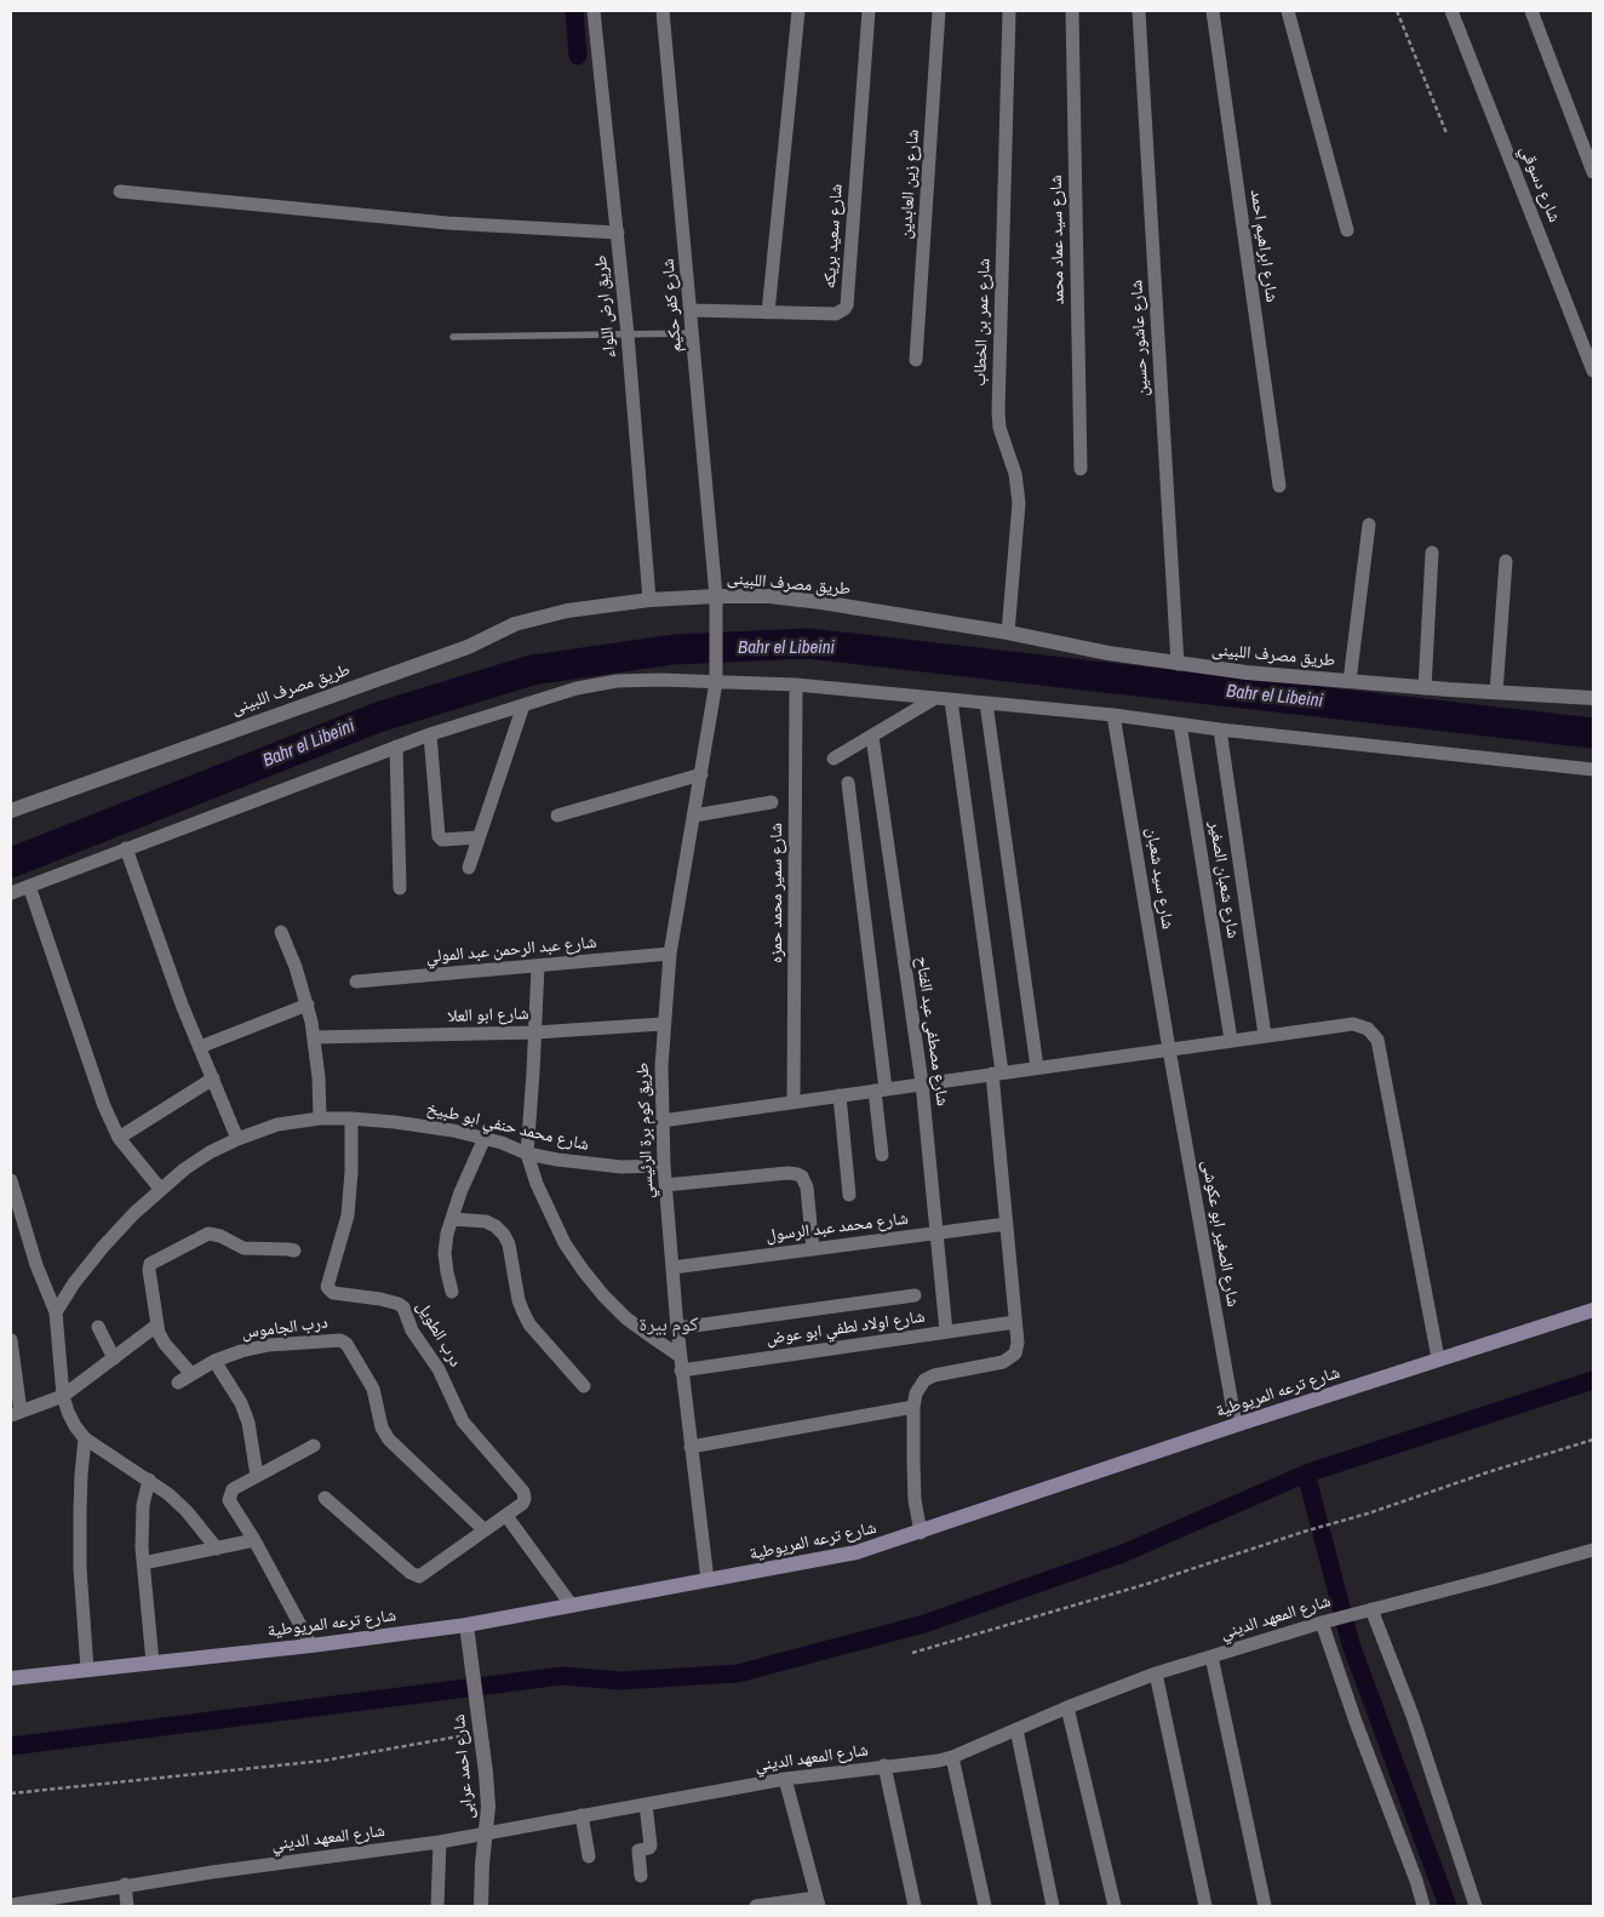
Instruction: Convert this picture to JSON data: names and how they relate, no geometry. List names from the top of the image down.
{
  "streets": {
    "main road": ["شارع ترعه المريوطية"],
    "street": [
      "شارع زين العابدين",
      "شارع دسوقي",
      "شارع سعيد بريكه",
      "شارع سيد عماد محمد",
      "شارع ابراهيم احمد",
      "شارع كفر حكيم",
      "طريق ارض اللواء",
      "شارع عمر بن الخطاب",
      "شارع عاشور حسين",
      "طريق مصرف اللبينى",
      "شارع سيد شعبان",
      "شارع شعبان الصغير",
      "شارع سمير محمد حمزه",
      "شارع عبد الرحمن عبد المولي",
      "شارع ابو العلا",
      "شارع مصطفى عبد الفتاح",
      "شارع محمد حنفي ابو طبيخ",
      "طريق كوم برة الرئيسي",
      "شارع محمد عبد الرسول",
      "شارع الصغير ابو عكوشى",
      "درب الجاموس",
      "شارع اولاد لطفي ابو عوض",
      "درب الطويل",
      "شارع المعهد الديني",
      "شارع احمد عرابى"
    ]
  },
  "crossings": [
    ["شارع سعيد بريكه", "شارع كفر حكيم"],
    ["شارع كفر حكيم", "طريق مصرف اللبينى"],
    ["شارع كفر حكيم", "طريق كوم برة الرئيسي"],
    ["طريق ارض اللواء", "طريق مصرف اللبينى"],
    ["شارع عمر بن الخطاب", "طريق مصرف اللبينى"],
    ["شارع عاشور حسين", "طريق مصرف اللبينى"],
    ["شارع سيد شعبان", "شارع الصغير ابو عكوشى"],
    ["شارع عبد الرحمن عبد المولي", "طريق كوم برة الرئيسي"],
    ["شارع ابو العلا", "طريق كوم برة الرئيسي"],
    ["شارع مصطفى عبد الفتاح", "شارع محمد عبد الرسول"],
    ["شارع مصطفى عبد الفتاح", "شارع اولاد لطفي ابو عوض"],
    ["شارع محمد حنفي ابو طبيخ", "طريق كوم برة الرئيسي"],
    ["شارع محمد حنفي ابو طبيخ", "درب الطويل"],
    ["طريق كوم برة الرئيسي", "شارع محمد عبد الرسول"],
    ["طريق كوم برة الرئيسي", "شارع اولاد لطفي ابو عوض"],
    ["طريق كوم برة الرئيسي", "شارع ترعه المريوطية"],
    ["شارع الصغير ابو عكوشى", "شارع ترعه المريوطية"],
    ["شارع ترعه المريوطية", "شارع احمد عرابى"],
    ["شارع المعهد الديني", "شارع احمد عرابى"]
  ],
  "districts": ["كوم بيرة"],
  "water": ["Bahr el Libeini"]
}
